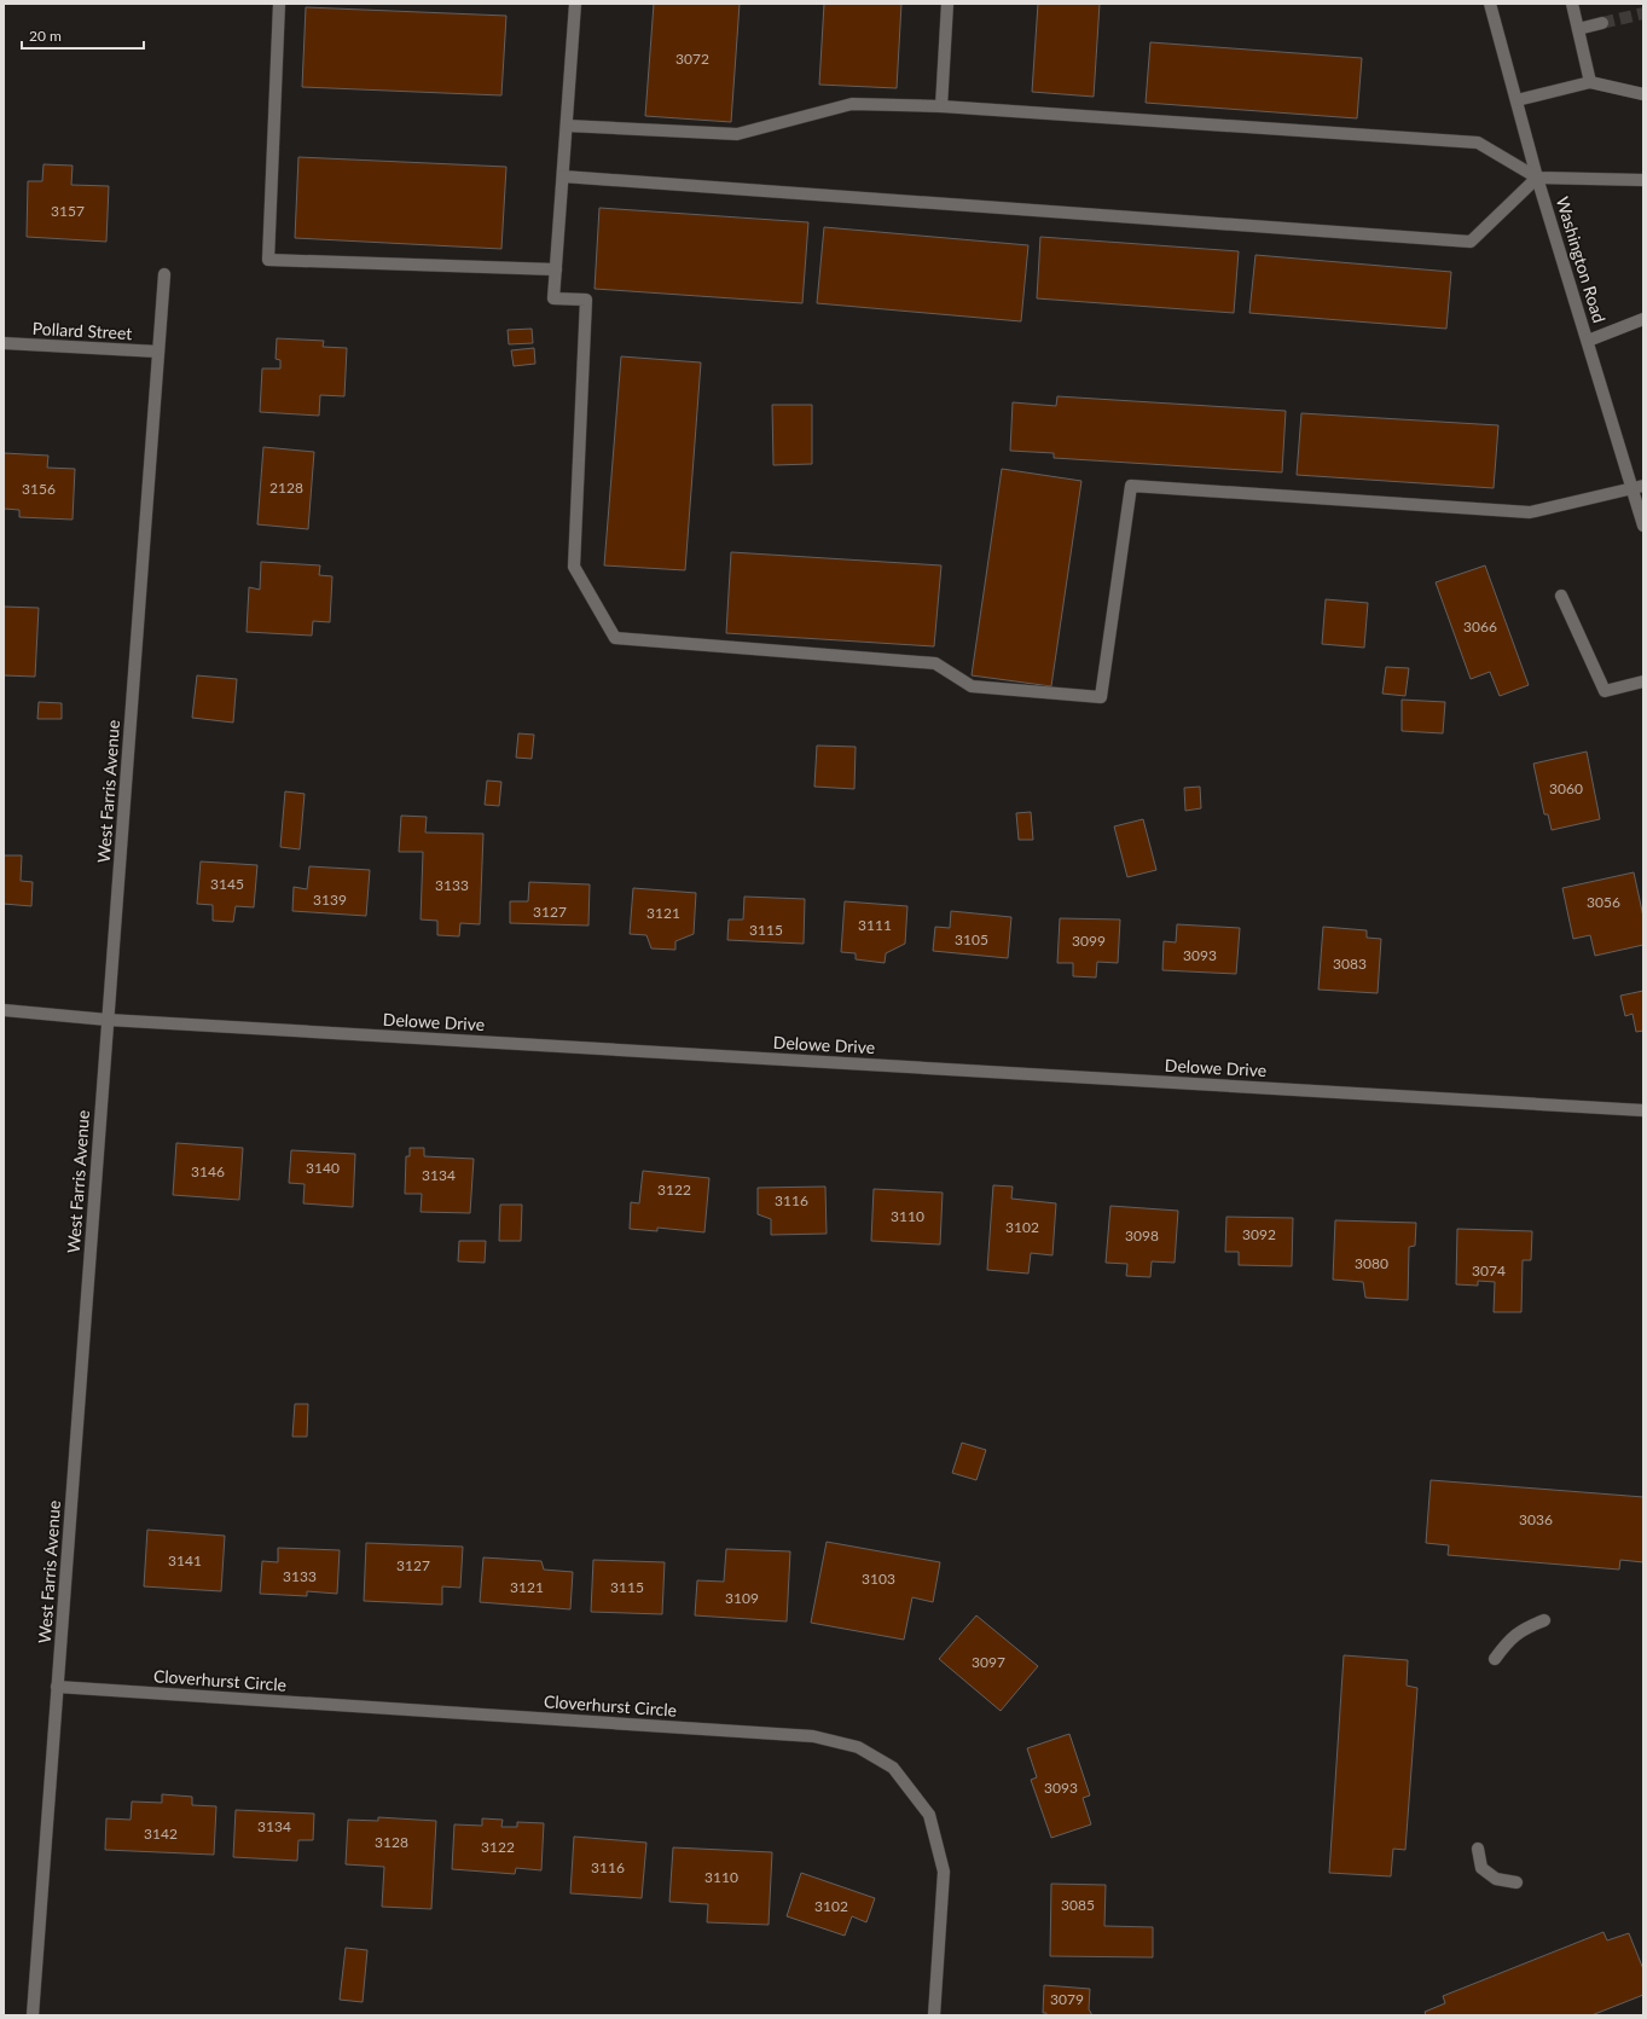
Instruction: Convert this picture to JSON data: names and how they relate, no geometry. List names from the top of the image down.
{
  "streets": {
    "street": [
      "Washington Road",
      "Pollard Street",
      "West Farris Avenue",
      "Delowe Drive",
      "Cloverhurst Circle"
    ]
  },
  "crossings": [
    ["Pollard Street", "West Farris Avenue"],
    ["West Farris Avenue", "Delowe Drive"],
    ["West Farris Avenue", "Cloverhurst Circle"]
  ],
  "house_numbers": [
    "3072",
    "3157",
    "2128",
    "3156",
    "3066",
    "3060",
    "3145",
    "3133",
    "3139",
    "3056",
    "3127",
    "3121",
    "3111",
    "3115",
    "3105",
    "3099",
    "3093",
    "3083",
    "3140",
    "3146",
    "3134",
    "3122",
    "3116",
    "3110",
    "3102",
    "3092",
    "3098",
    "3080",
    "3074",
    "3036",
    "3141",
    "3127",
    "3133",
    "3103",
    "3121",
    "3115",
    "3109",
    "3097",
    "3093",
    "3134",
    "3142",
    "3128",
    "3122",
    "3116",
    "3110",
    "3085",
    "3102",
    "3079"
  ],
  "scale_bar": "20 m"
}
